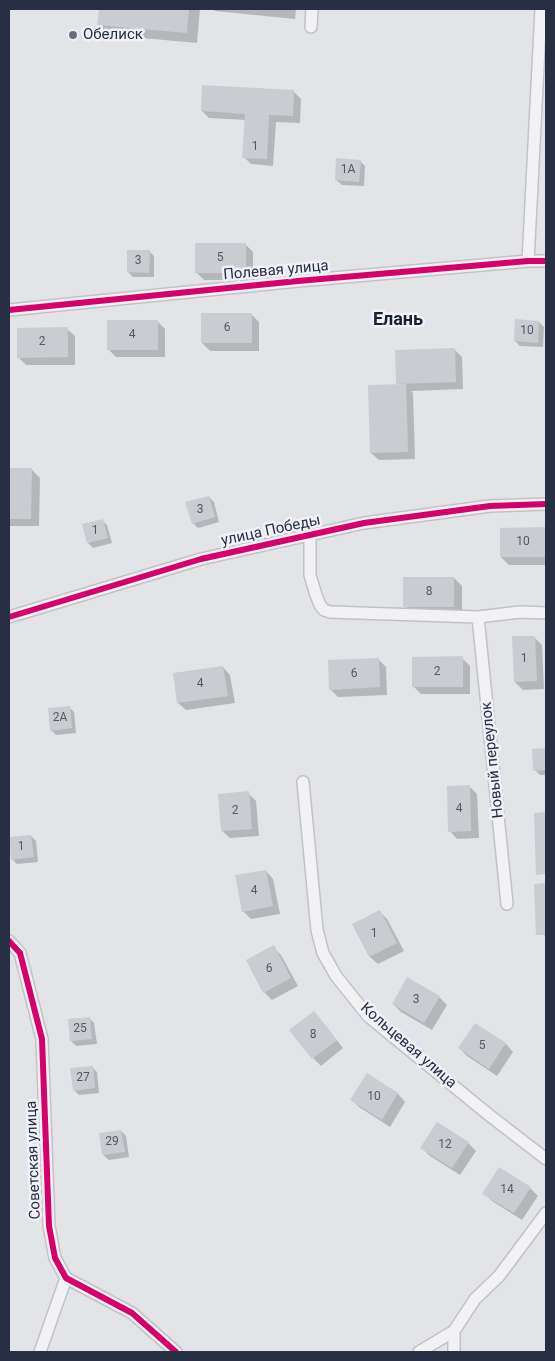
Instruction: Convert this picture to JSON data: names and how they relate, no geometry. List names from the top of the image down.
{
  "streets": {
    "street": [
      "Полевая улица",
      "улица Победы",
      "Новый переулок",
      "Кольцевая улица",
      "Советская улица"
    ]
  },
  "districts": ["Елань"],
  "places": ["Обелиск"],
  "house_numbers": [
    "1",
    "1А",
    "5",
    "3",
    "6",
    "10",
    "4",
    "2",
    "3",
    "1",
    "10",
    "8",
    "1",
    "2",
    "6",
    "4",
    "2А",
    "4",
    "2",
    "1",
    "4",
    "1",
    "6",
    "3",
    "25",
    "8",
    "5",
    "27",
    "10",
    "29",
    "12",
    "14"
  ]
}
